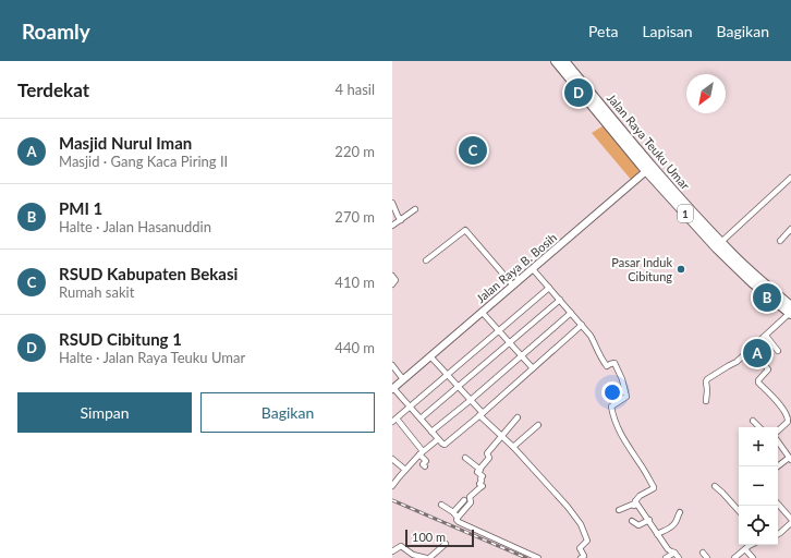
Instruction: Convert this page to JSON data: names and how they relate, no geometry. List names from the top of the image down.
{
  "streets": {
    "highway": ["Jalan Raya Teuku Umar", "1"],
    "street": ["Jalan Raya B. Bosih"]
  },
  "crossings": [
    ["Jalan Raya Teuku Umar", "1"],
    ["Jalan Raya Teuku Umar", "Jalan Raya B. Bosih"]
  ],
  "places": ["Pasar Induk Cibitung"],
  "scale_bar": "100 m",
  "north": "bottom left",
  "page": {
    "header": "Roamly",
    "nav": ["Peta", "Lapisan", "Bagikan"],
    "heading": ["Terdekat", "4 hasil"],
    "pins": [
      "D",
      "C",
      "B",
      "A"
    ],
    "list": [
      {
        "mark": "A",
        "name": "Masjid Nurul Iman",
        "note": "Masjid · Gang Kaca Piring II",
        "value": "220 m"
      },
      {
        "mark": "B",
        "name": "PMI 1",
        "note": "Halte · Jalan Hasanuddin",
        "value": "270 m"
      },
      {
        "mark": "C",
        "name": "RSUD Kabupaten Bekasi",
        "note": "Rumah sakit",
        "value": "410 m"
      },
      {
        "mark": "D",
        "name": "RSUD Cibitung 1",
        "note": "Halte · Jalan Raya Teuku Umar",
        "value": "440 m"
      }
    ],
    "buttons": ["Simpan", "Bagikan"],
    "map_buttons": ["+", "−"],
    "scale": "100 m"
  }
}
